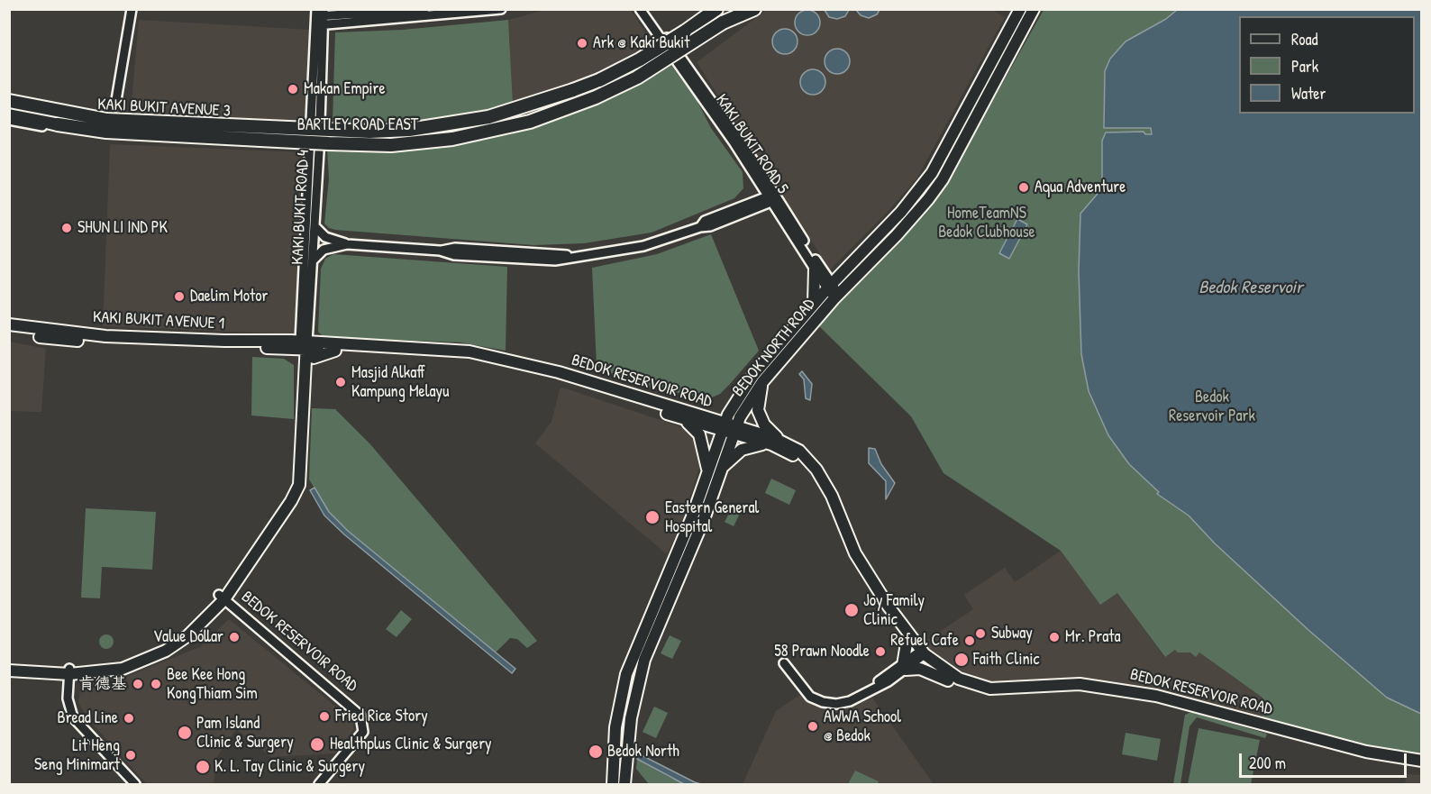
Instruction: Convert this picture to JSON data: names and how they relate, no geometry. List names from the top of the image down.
{
  "streets": {
    "highway": ["BARTLEY ROAD EAST"],
    "main road": ["KAKI BUKIT AVENUE 1", "BEDOK NORTH ROAD", "BEDOK RESERVOIR ROAD"],
    "street": ["KAKI BUKIT AVENUE 3", "KAKI BUKIT ROAD 5", "KAKI BUKIT ROAD 4"]
  },
  "crossings": [
    ["KAKI BUKIT AVENUE 3", "BARTLEY ROAD EAST"],
    ["KAKI BUKIT AVENUE 3", "KAKI BUKIT ROAD 4"],
    ["KAKI BUKIT ROAD 5", "BEDOK NORTH ROAD"],
    ["KAKI BUKIT ROAD 4", "KAKI BUKIT AVENUE 1"],
    ["KAKI BUKIT ROAD 4", "BEDOK RESERVOIR ROAD"],
    ["KAKI BUKIT AVENUE 1", "BEDOK RESERVOIR ROAD"],
    ["BEDOK NORTH ROAD", "BEDOK RESERVOIR ROAD"]
  ],
  "water": ["Bedok Reservoir"],
  "parks": ["HomeTeamNS Bedok Clubhouse", "Bedok Reservoir Park"],
  "places": [
    "Ark @ Kaki Bukit",
    "Makan Empire",
    "Aqua Adventure",
    "SHUN LI IND PK",
    "Daelim Motor",
    "Masjid Alkaff Kampung Melayu",
    "Eastern General Hospital",
    "Joy Family Clinic",
    "Subway",
    "Value Dollar",
    "Mr. Prata",
    "Refuel Cafe",
    "58 Prawn Noodle",
    "Faith Clinic",
    "肯德基",
    "Bee Kee Hong KongThiam Sim",
    "Fried Rice Story",
    "Bread Line",
    "AWWA School @ Bedok",
    "Pam Island Clinic & Surgery",
    "Healthplus Clinic & Surgery",
    "Bedok North",
    "Lit Heng Seng Minimart",
    "K. L. Tay Clinic & Surgery"
  ],
  "legend": ["Road", "Park", "Water"],
  "scale_bar": "200 m"
}
